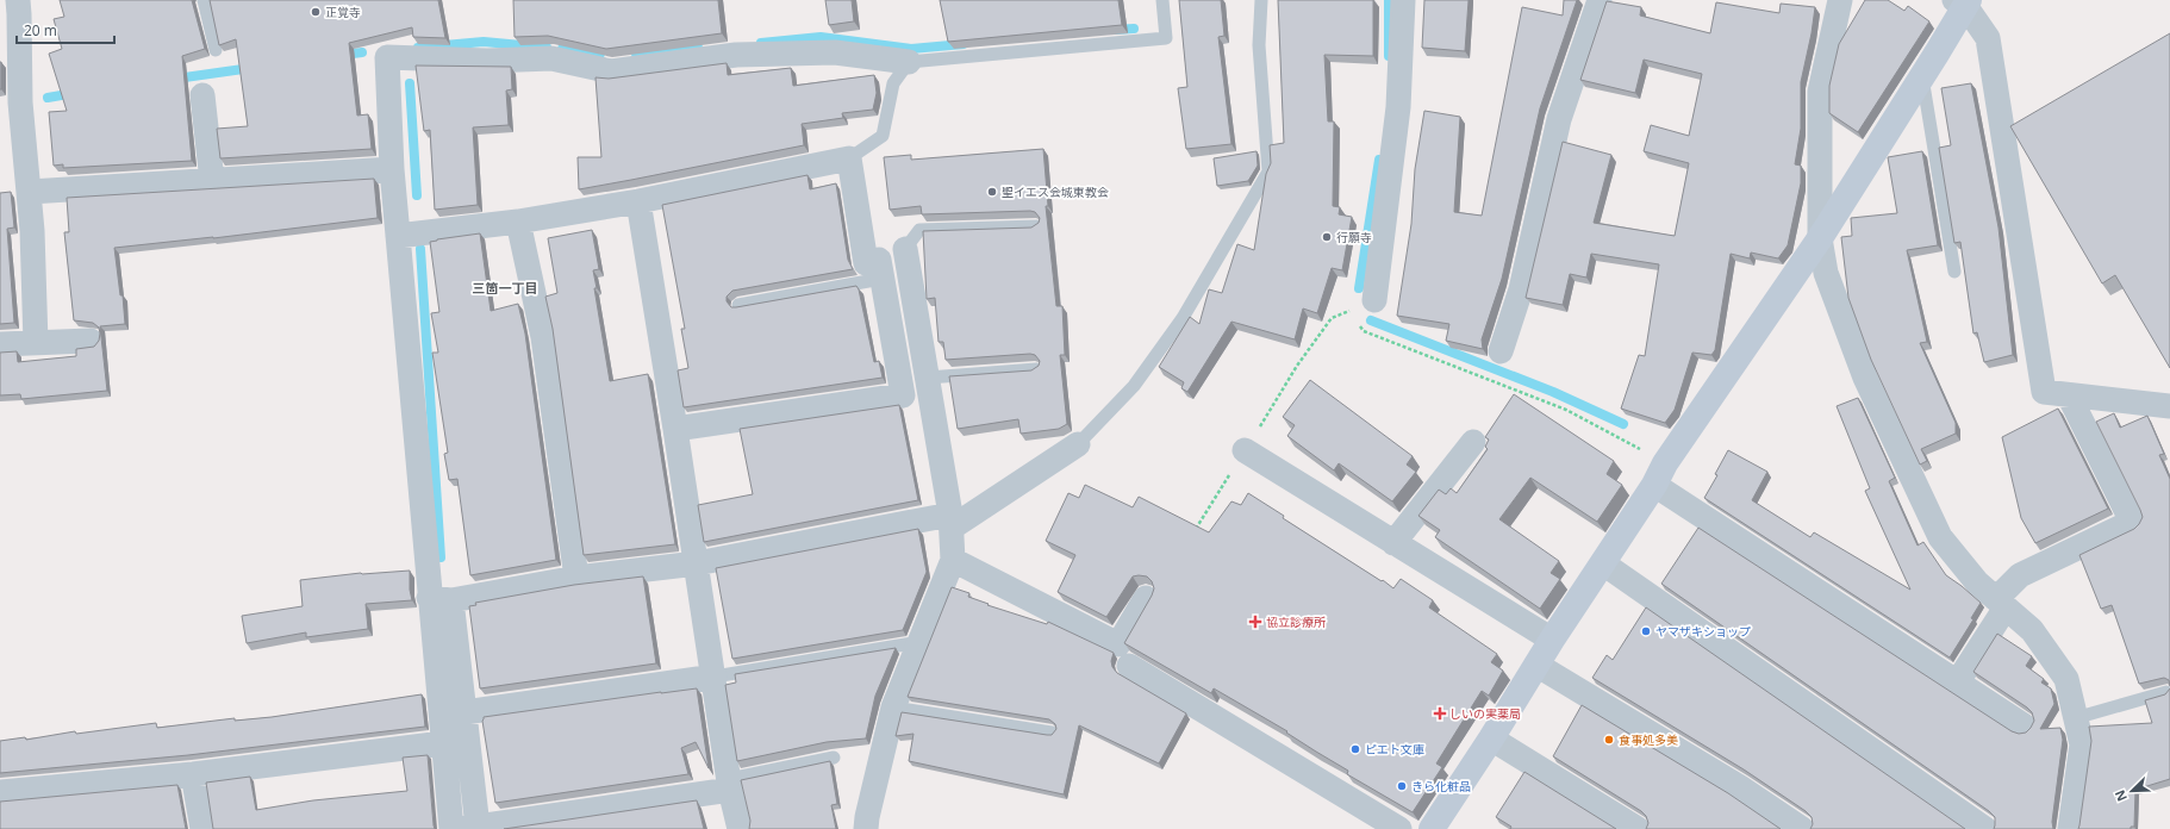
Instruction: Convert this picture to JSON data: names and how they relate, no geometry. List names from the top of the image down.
{
  "districts": ["三箇一丁目"],
  "places": {
    "other": [
      "正覚寺",
      "聖イエス会城東教会",
      "行願寺",
      "ヤマザキショップ",
      "食事処多美",
      "ピエト文庫",
      "きら化粧品"
    ],
    "health": ["協立診療所", "しいの実薬局"]
  },
  "scale_bar": "20 m",
  "north": "bottom left"
}
